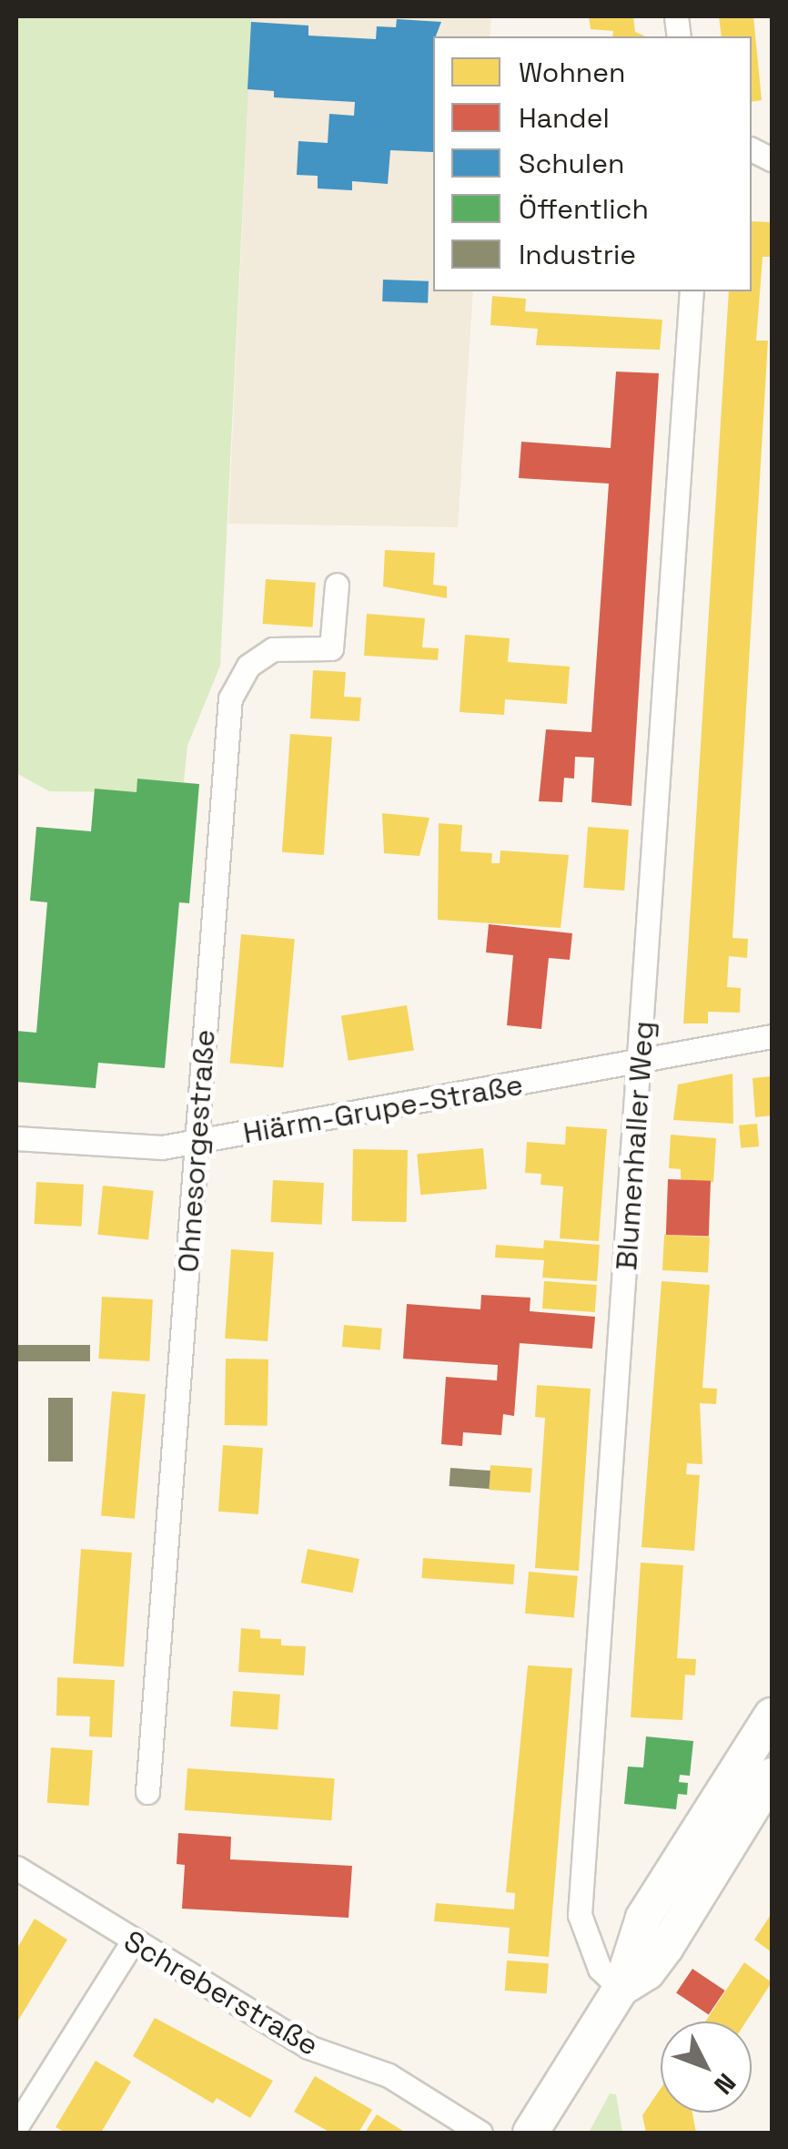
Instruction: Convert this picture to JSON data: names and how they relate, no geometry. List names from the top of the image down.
{
  "streets": {
    "street": [
      "Hiärm-Grupe-Straße",
      "Blumenhaller Weg",
      "Ohnesorgestraße",
      "Schreberstraße"
    ]
  },
  "crossings": [
    ["Hiärm-Grupe-Straße", "Blumenhaller Weg"],
    ["Hiärm-Grupe-Straße", "Ohnesorgestraße"]
  ],
  "legend": [
    "Wohnen",
    "Handel",
    "Schulen",
    "Öffentlich",
    "Industrie"
  ],
  "north": "bottom right"
}
